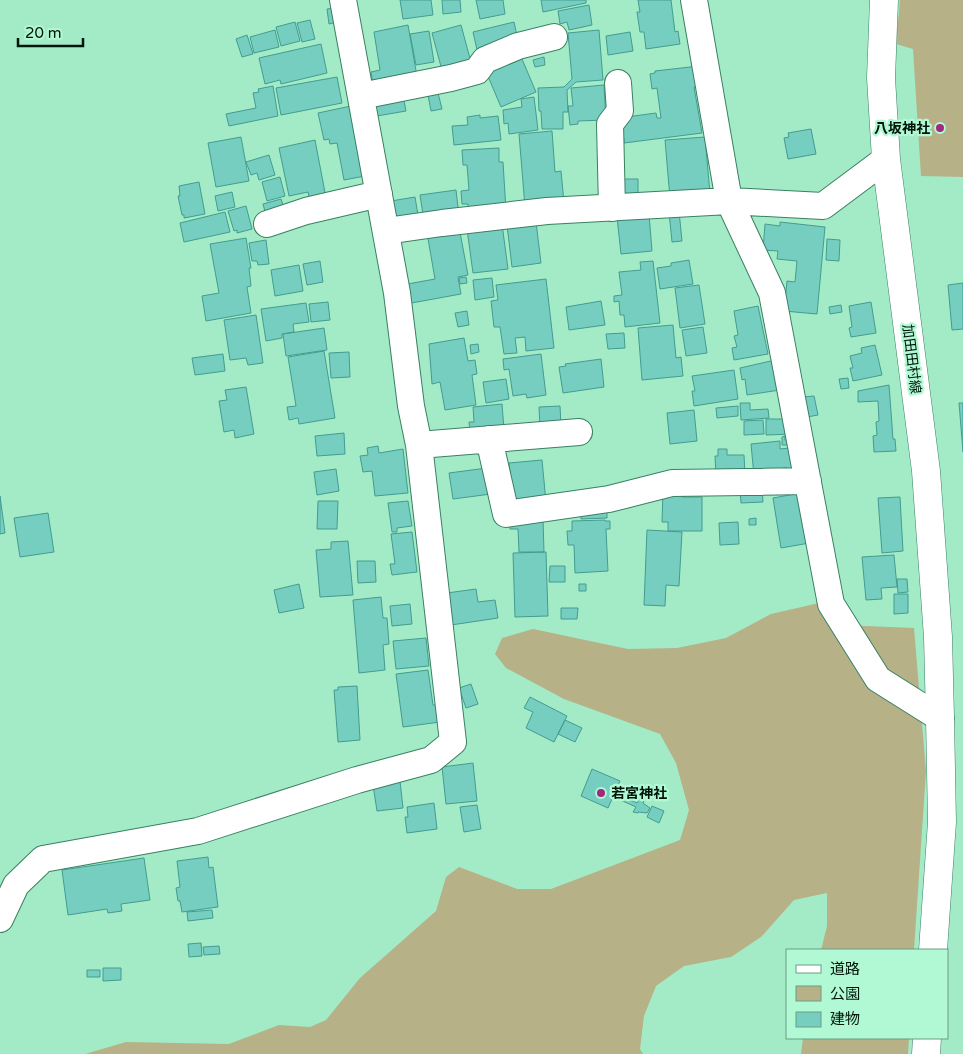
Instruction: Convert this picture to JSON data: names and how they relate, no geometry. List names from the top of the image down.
{
  "streets": {
    "main road": ["加田田村線"]
  },
  "places": ["八坂神社", "若宮神社"],
  "legend": ["道路", "公園", "建物"],
  "scale_bar": "20 m"
}
